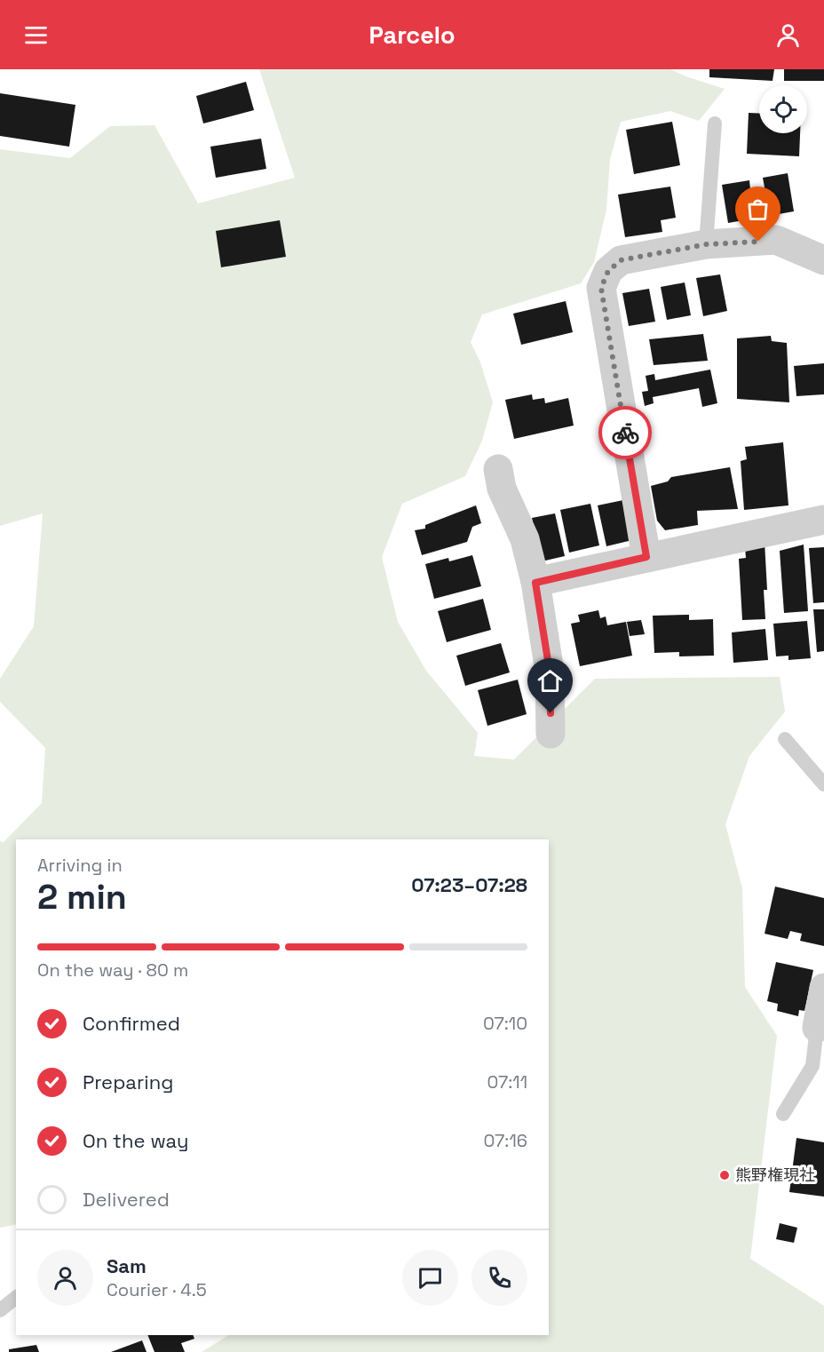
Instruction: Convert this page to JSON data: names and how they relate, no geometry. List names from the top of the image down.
{
  "places": ["熊野権現社"],
  "page": {
    "header": "Parcelo",
    "heading": ["2 min", "Arriving in", "07:23–07:28"],
    "panel": ["Sam", "Courier · 4.5"],
    "bar": "On the way · 80 m",
    "list": [
      ["Confirmed", "07:10"],
      ["Preparing", "07:11"],
      ["On the way", "07:16"],
      "Delivered"
    ]
  }
}
